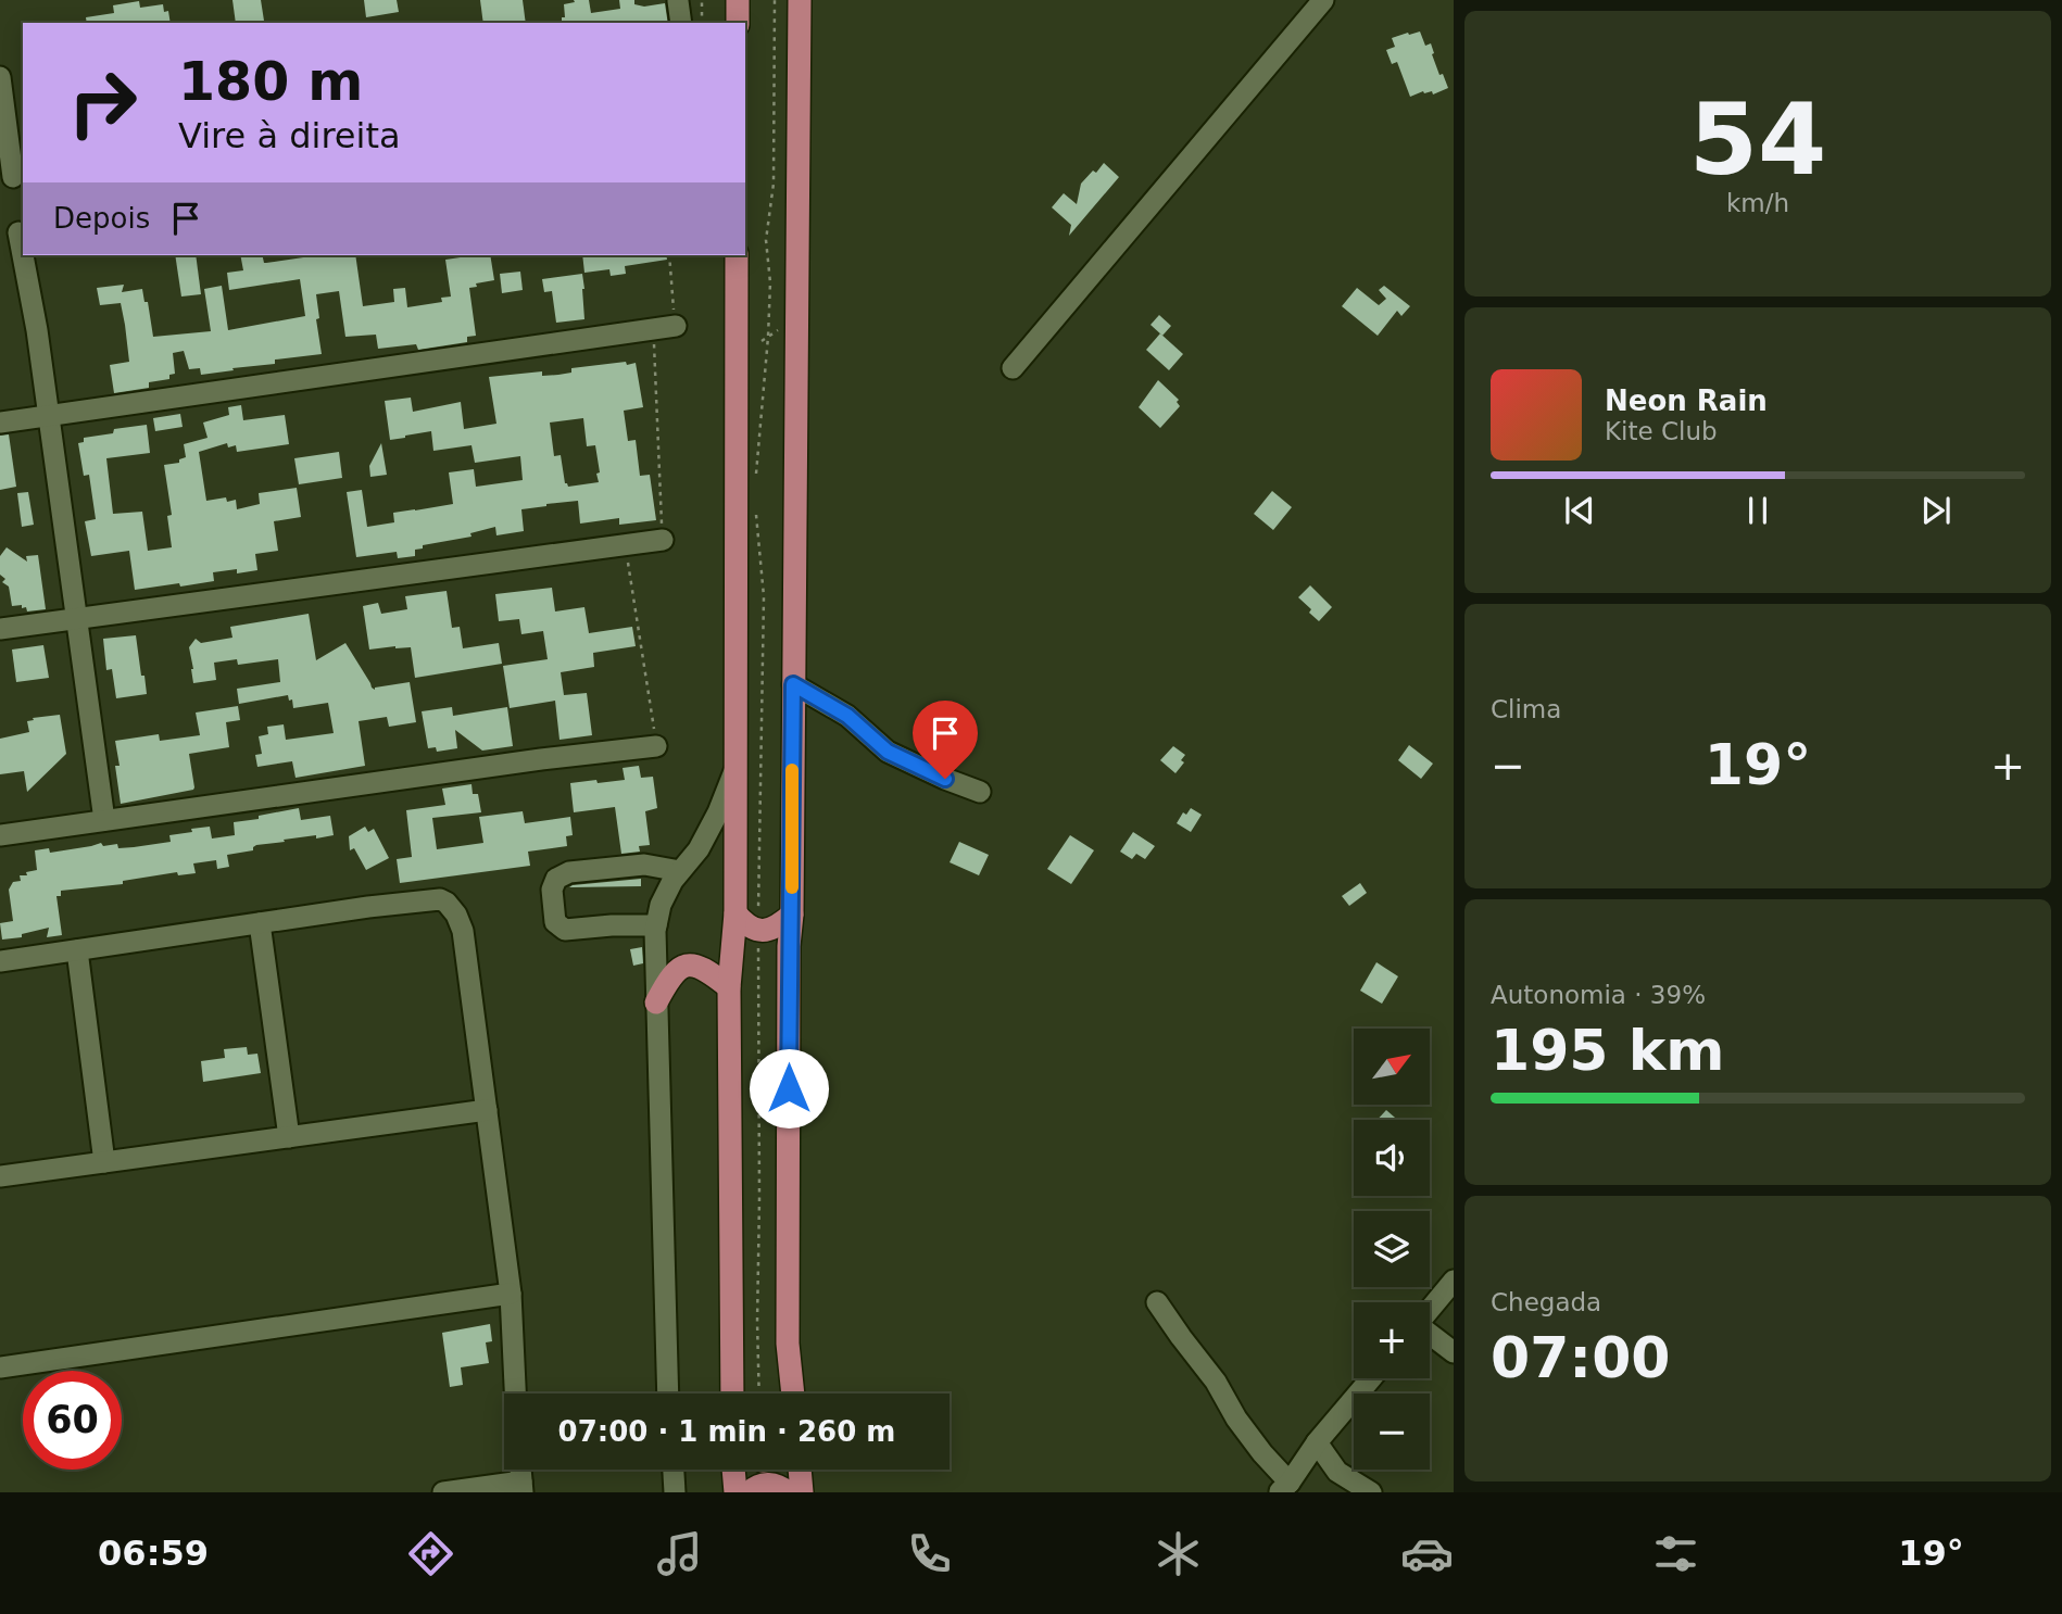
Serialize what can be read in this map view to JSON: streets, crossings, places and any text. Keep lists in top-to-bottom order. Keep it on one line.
{"north":"top right","page":{"tile":[["54","km/h"],"Clima",["Autonomia · 39%","195 km"],["Chegada","07:00"]],"turn":["180 m","Vire à direita"],"then":"Depois","song":["Neon Rain","Kite Club"],"heat":["−","19°","+"],"map_buttons":["+","−"],"limit":"60","trip":"07:00 · 1 min · 260 m","tabs":["06:59","19°"]}}
